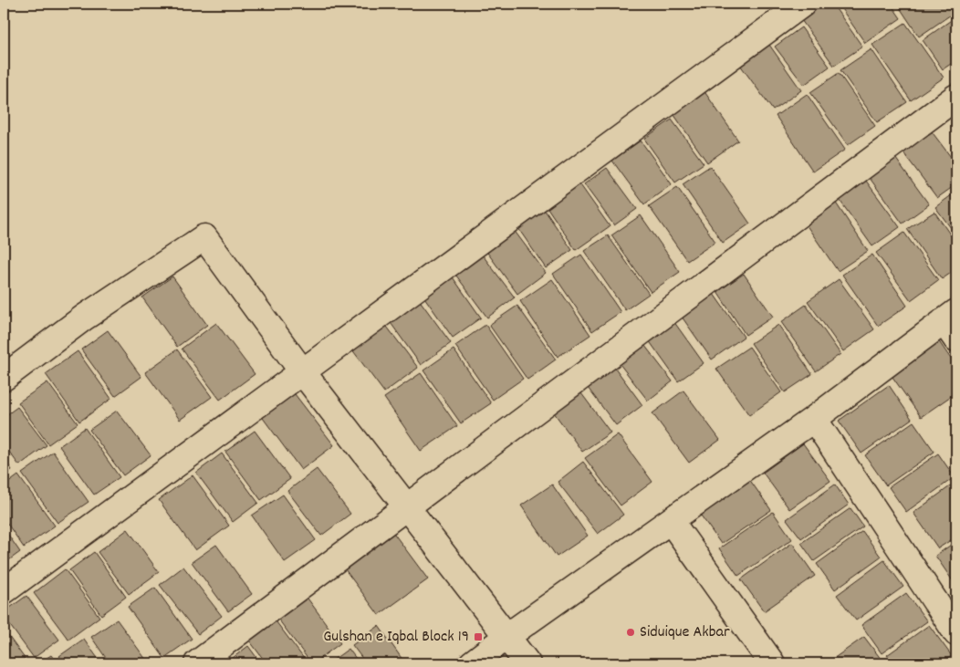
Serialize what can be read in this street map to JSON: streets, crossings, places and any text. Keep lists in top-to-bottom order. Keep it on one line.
{"places":{"other":["Siduique Akbar"],"transit":["Gulshan e Iqbal Block 19"]}}
